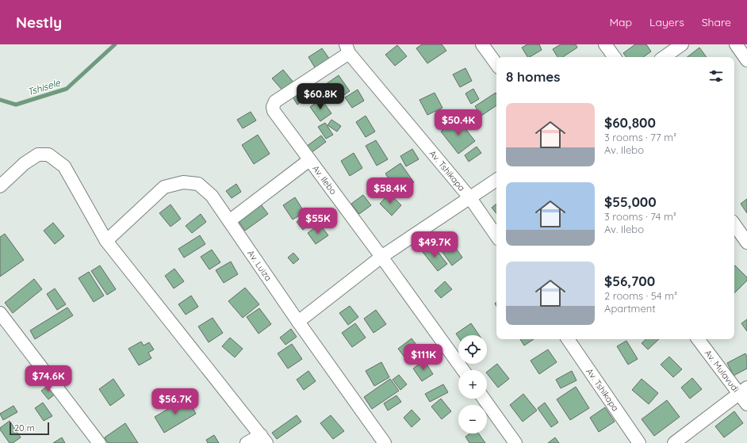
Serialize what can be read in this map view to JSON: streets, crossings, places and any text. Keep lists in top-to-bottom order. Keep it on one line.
{"streets":{"street":["Av. Tshikapa","Av. Ilebo","Av. Luiza","Av. Mulavudi"]},"crossings":[["Av. Tshikapa","Av. Ilebo"]],"water":["Tshisele"],"scale_bar":"20 m","page":{"header":"Nestly","nav":["Map","Layers","Share"],"heading":"8 homes","price":["$60.8K","$50.4K","$58.4K","$55K","$49.7K","$111K","$74.6K","$56.7K"],"list":[{"name":"$60,800","note":"3 rooms · 77 m² · Av. Ilebo"},{"name":"$55,000","note":"3 rooms · 74 m² · Av. Ilebo"},{"name":"$56,700","note":"2 rooms · 54 m² · Apartment"}],"map_buttons":["+","−"],"scale":"20 m"}}
